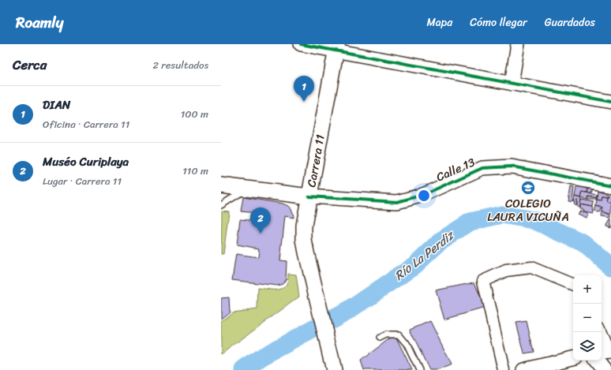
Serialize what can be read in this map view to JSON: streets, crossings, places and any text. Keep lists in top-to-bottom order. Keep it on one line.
{"streets":{"main road":["Carrera 11"],"street":["Calle 13"]},"crossings":[["Carrera 11","Calle 13"]],"water":["Río La Perdiz"],"places":{"school or university":["COLEGIO LAURA VICUÑA"]},"page":{"header":"Roamly","nav":["Mapa","Cómo llegar","Guardados"],"heading":["Cerca","2 resultados"],"pins":["1","2"],"list":[{"mark":"1","name":"DIAN","note":"Oficina · Carrera 11","value":"100 m"},{"mark":"2","name":"Muséo Curiplaya","note":"Lugar · Carrera 11","value":"110 m"}],"map_buttons":["+","−"]}}
